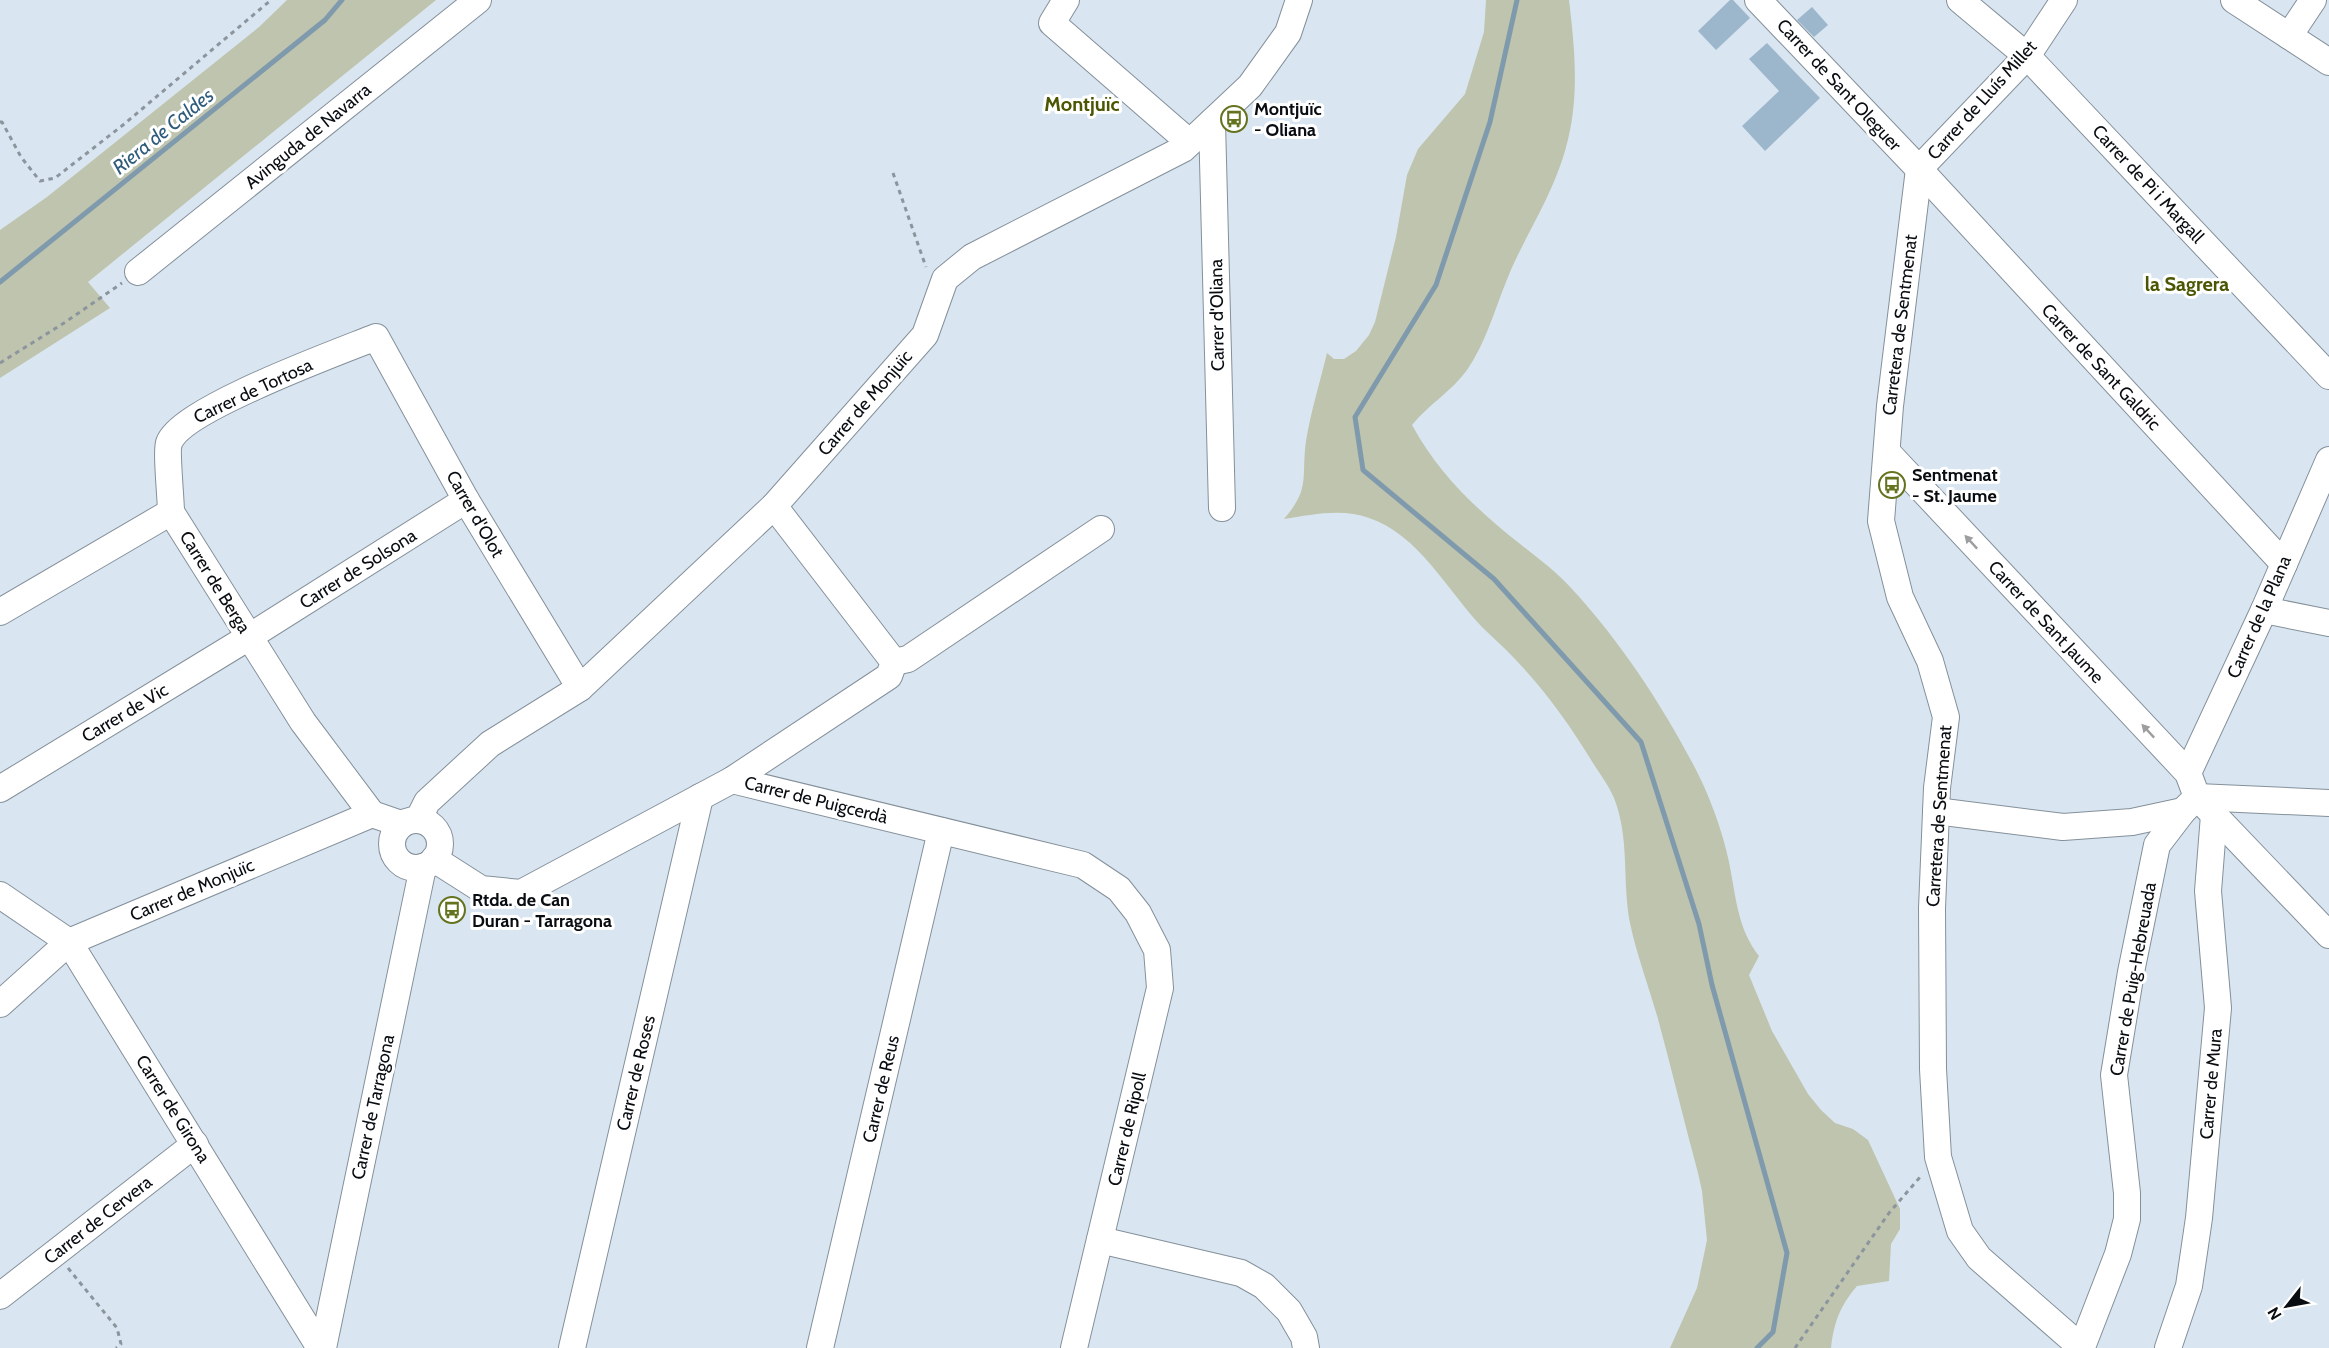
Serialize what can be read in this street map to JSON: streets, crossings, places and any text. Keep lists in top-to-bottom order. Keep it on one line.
{"streets":{"street":["Carrer de Sant Oleguer","Carrer de Lluís Millet","Avinguda de Navarra","Carrer de Pi i Margall","Carrer d'Oliana","Carretera de Sentmenat","Carrer de Sant Galdric","Carrer de Tortosa","Carrer de Monjuïc","Carrer d'Olot","Carrer de Solsona","Carrer de Berga","Carrer de la Plana","Carrer de Sant Jaume","Carrer de Vic","Carrer de Puigcerdà","Carrer de Puig-Hebreuada","Carrer de Roses","Carrer de Mura","Carrer de Reus","Carrer de Tarragona","Carrer de Girona","Carrer de Ripoll","Carrer de Cervera"]},"crossings":[["Carrer de Sant Oleguer","Carrer de Lluís Millet"],["Carrer de Sant Oleguer","Carretera de Sentmenat"],["Carrer de Sant Oleguer","Carrer de Sant Galdric"],["Carrer de Lluís Millet","Carrer de Pi i Margall"],["Carrer de Lluís Millet","Carretera de Sentmenat"],["Carrer de Lluís Millet","Carrer de Sant Galdric"],["Carretera de Sentmenat","Carrer de Sant Galdric"],["Carretera de Sentmenat","Carrer de Sant Jaume"],["Carretera de Sentmenat","Carrer de Puig-Hebreuada"],["Carrer de Sant Galdric","Carrer de la Plana"],["Carrer de Tortosa","Carrer d'Olot"],["Carrer de Tortosa","Carrer de Berga"],["Carrer de Monjuïc","Carrer d'Olot"],["Carrer de Monjuïc","Carrer de Berga"],["Carrer de Monjuïc","Carrer de Puigcerdà"],["Carrer de Monjuïc","Carrer de Tarragona"],["Carrer de Monjuïc","Carrer de Girona"],["Carrer d'Olot","Carrer de Solsona"],["Carrer de Solsona","Carrer de Berga"],["Carrer de Solsona","Carrer de Vic"],["Carrer de Berga","Carrer de Vic"],["Carrer de la Plana","Carrer de Sant Jaume"],["Carrer de Sant Jaume","Carrer de Puig-Hebreuada"],["Carrer de Sant Jaume","Carrer de Mura"],["Carrer de Puigcerdà","Carrer de Roses"],["Carrer de Puigcerdà","Carrer de Reus"],["Carrer de Puigcerdà","Carrer de Tarragona"],["Carrer de Puigcerdà","Carrer de Ripoll"],["Carrer de Puig-Hebreuada","Carrer de Mura"],["Carrer de Tarragona","Carrer de Girona"],["Carrer de Girona","Carrer de Cervera"]],"one_way":["Carrer de Sant Jaume"],"districts":["Montjuïc","la Sagrera"],"water":["Riera de Caldes"],"places":{"bus stop":["Montjuïc - Oliana","Sentmenat - St. Jaume","Rtda. de Can Duran - Tarragona"]},"north":"bottom left"}
